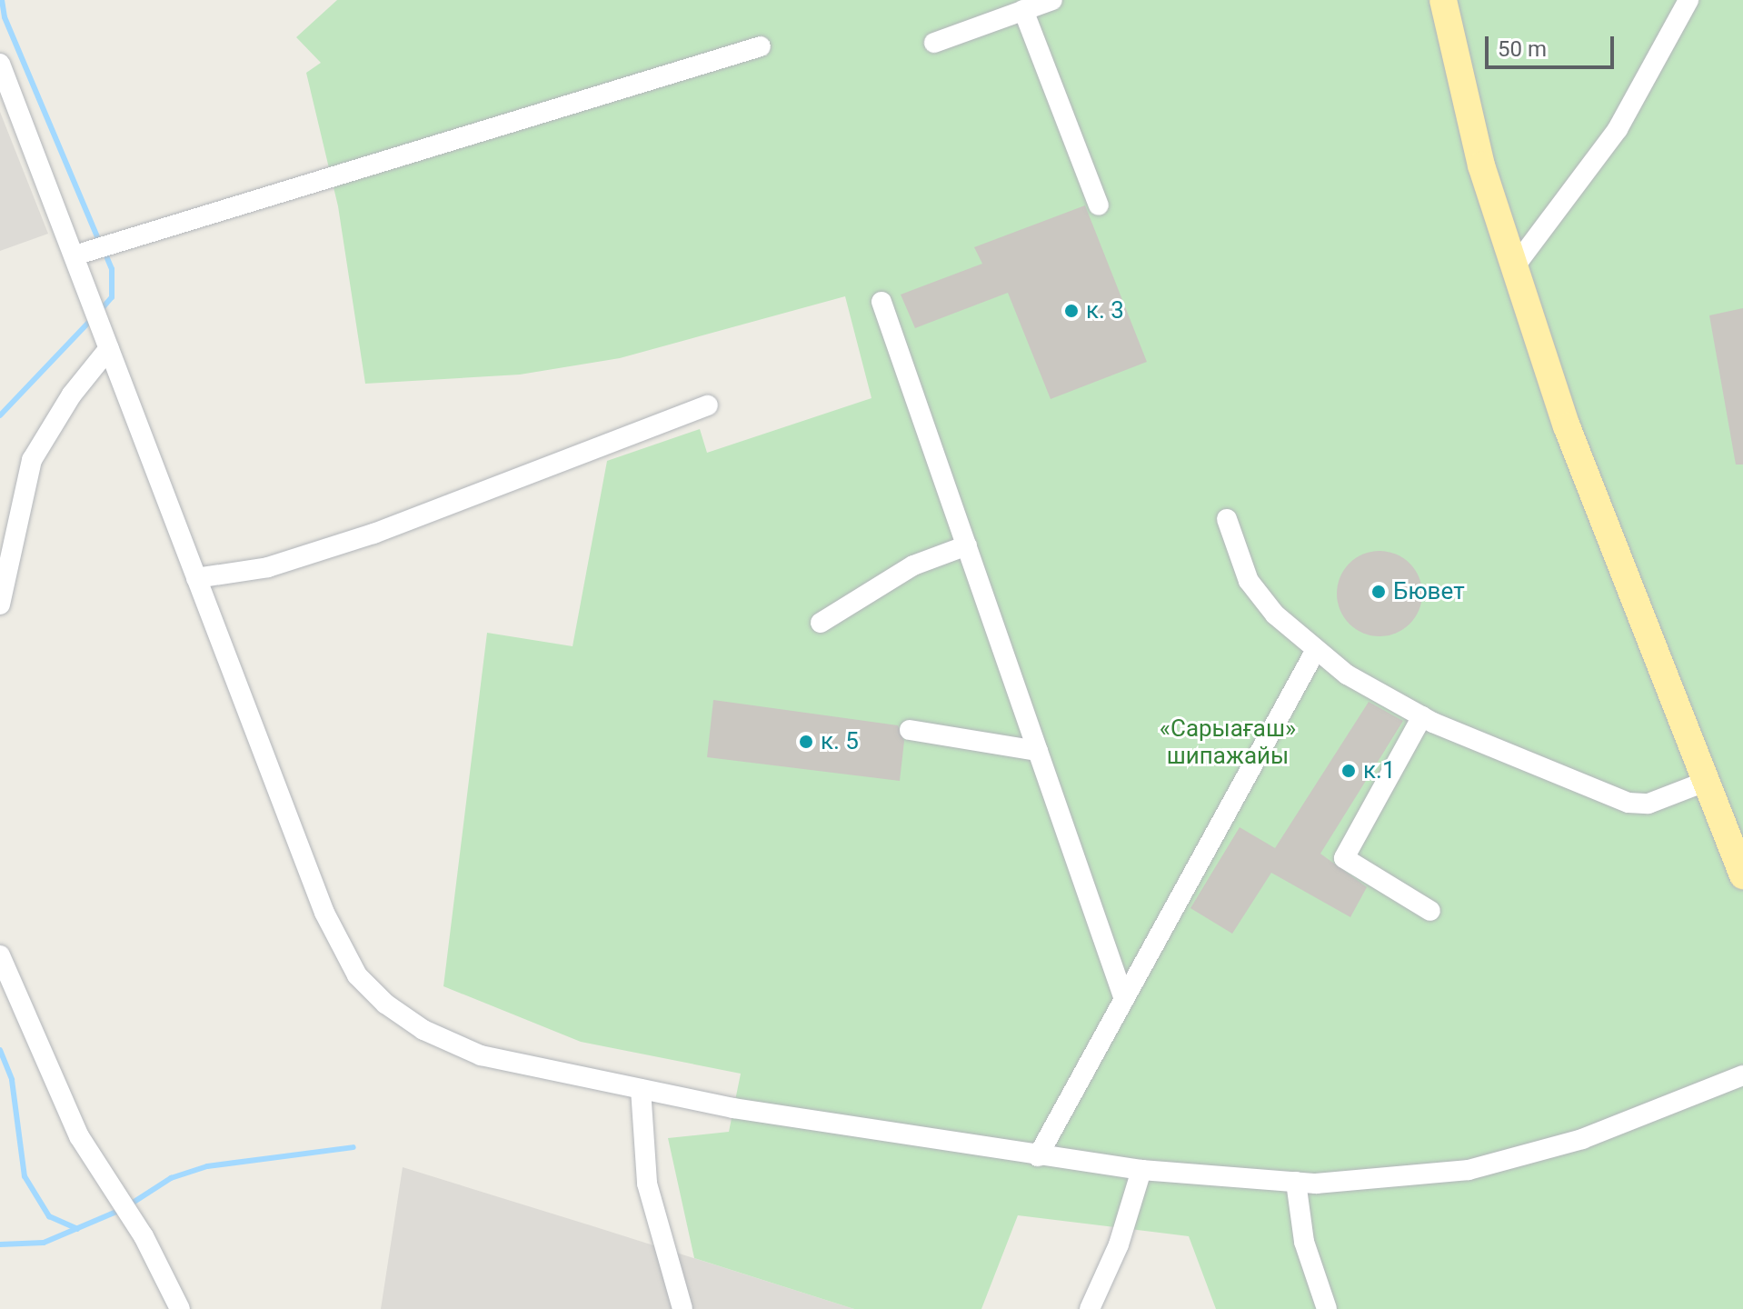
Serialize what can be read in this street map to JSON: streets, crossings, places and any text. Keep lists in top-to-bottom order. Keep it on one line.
{"parks":["«Сарыағаш» шипажайы"],"places":["к. 3","Бювет","к. 5","к.1"],"scale_bar":"50 m"}
